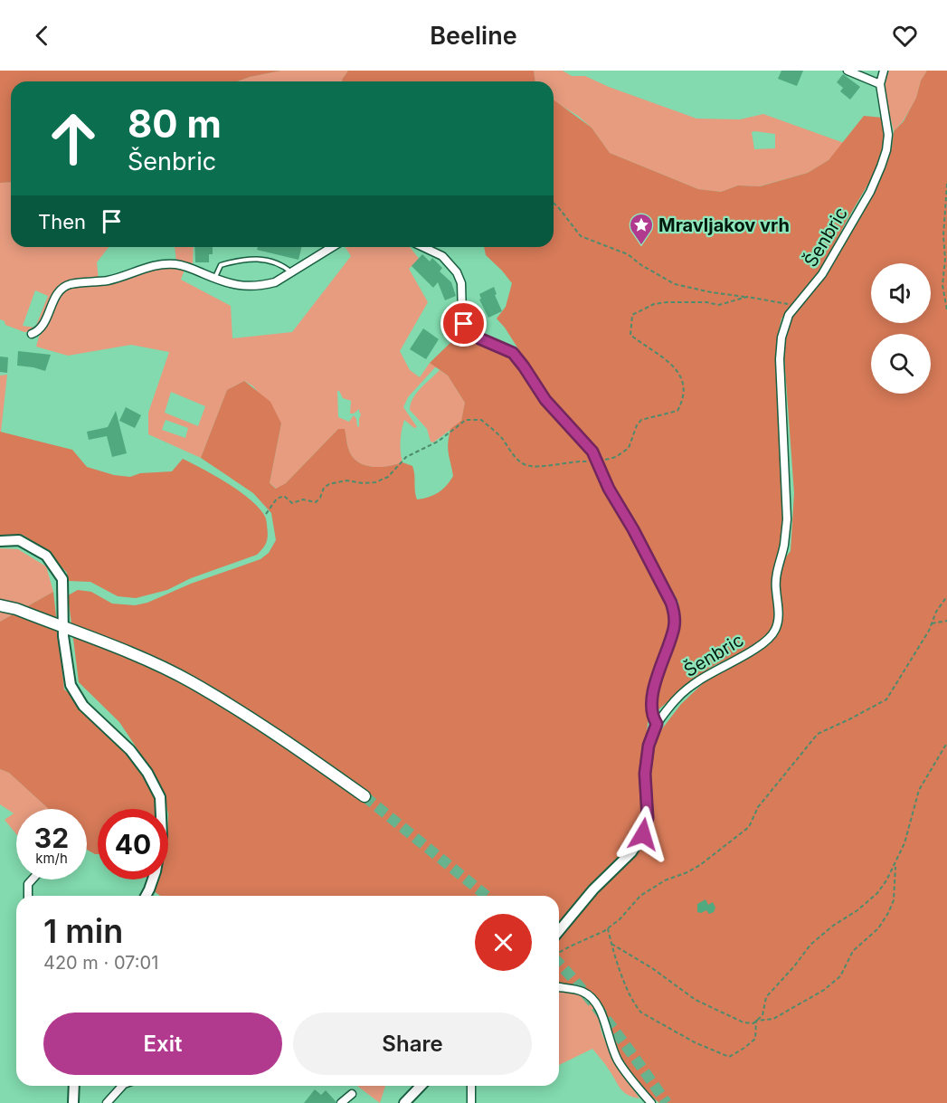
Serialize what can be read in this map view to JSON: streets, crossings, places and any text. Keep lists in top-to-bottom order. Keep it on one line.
{"streets":{"street":["Šenbric"]},"places":{"place":["Mravljakov vrh"]},"page":{"header":"Beeline","turn":["80 m","Šenbric"],"then":"Then","speed":"32 km/h","limit":"40","heading":["1 min","420 m · 07:01"],"buttons":["Exit","Share"]}}
